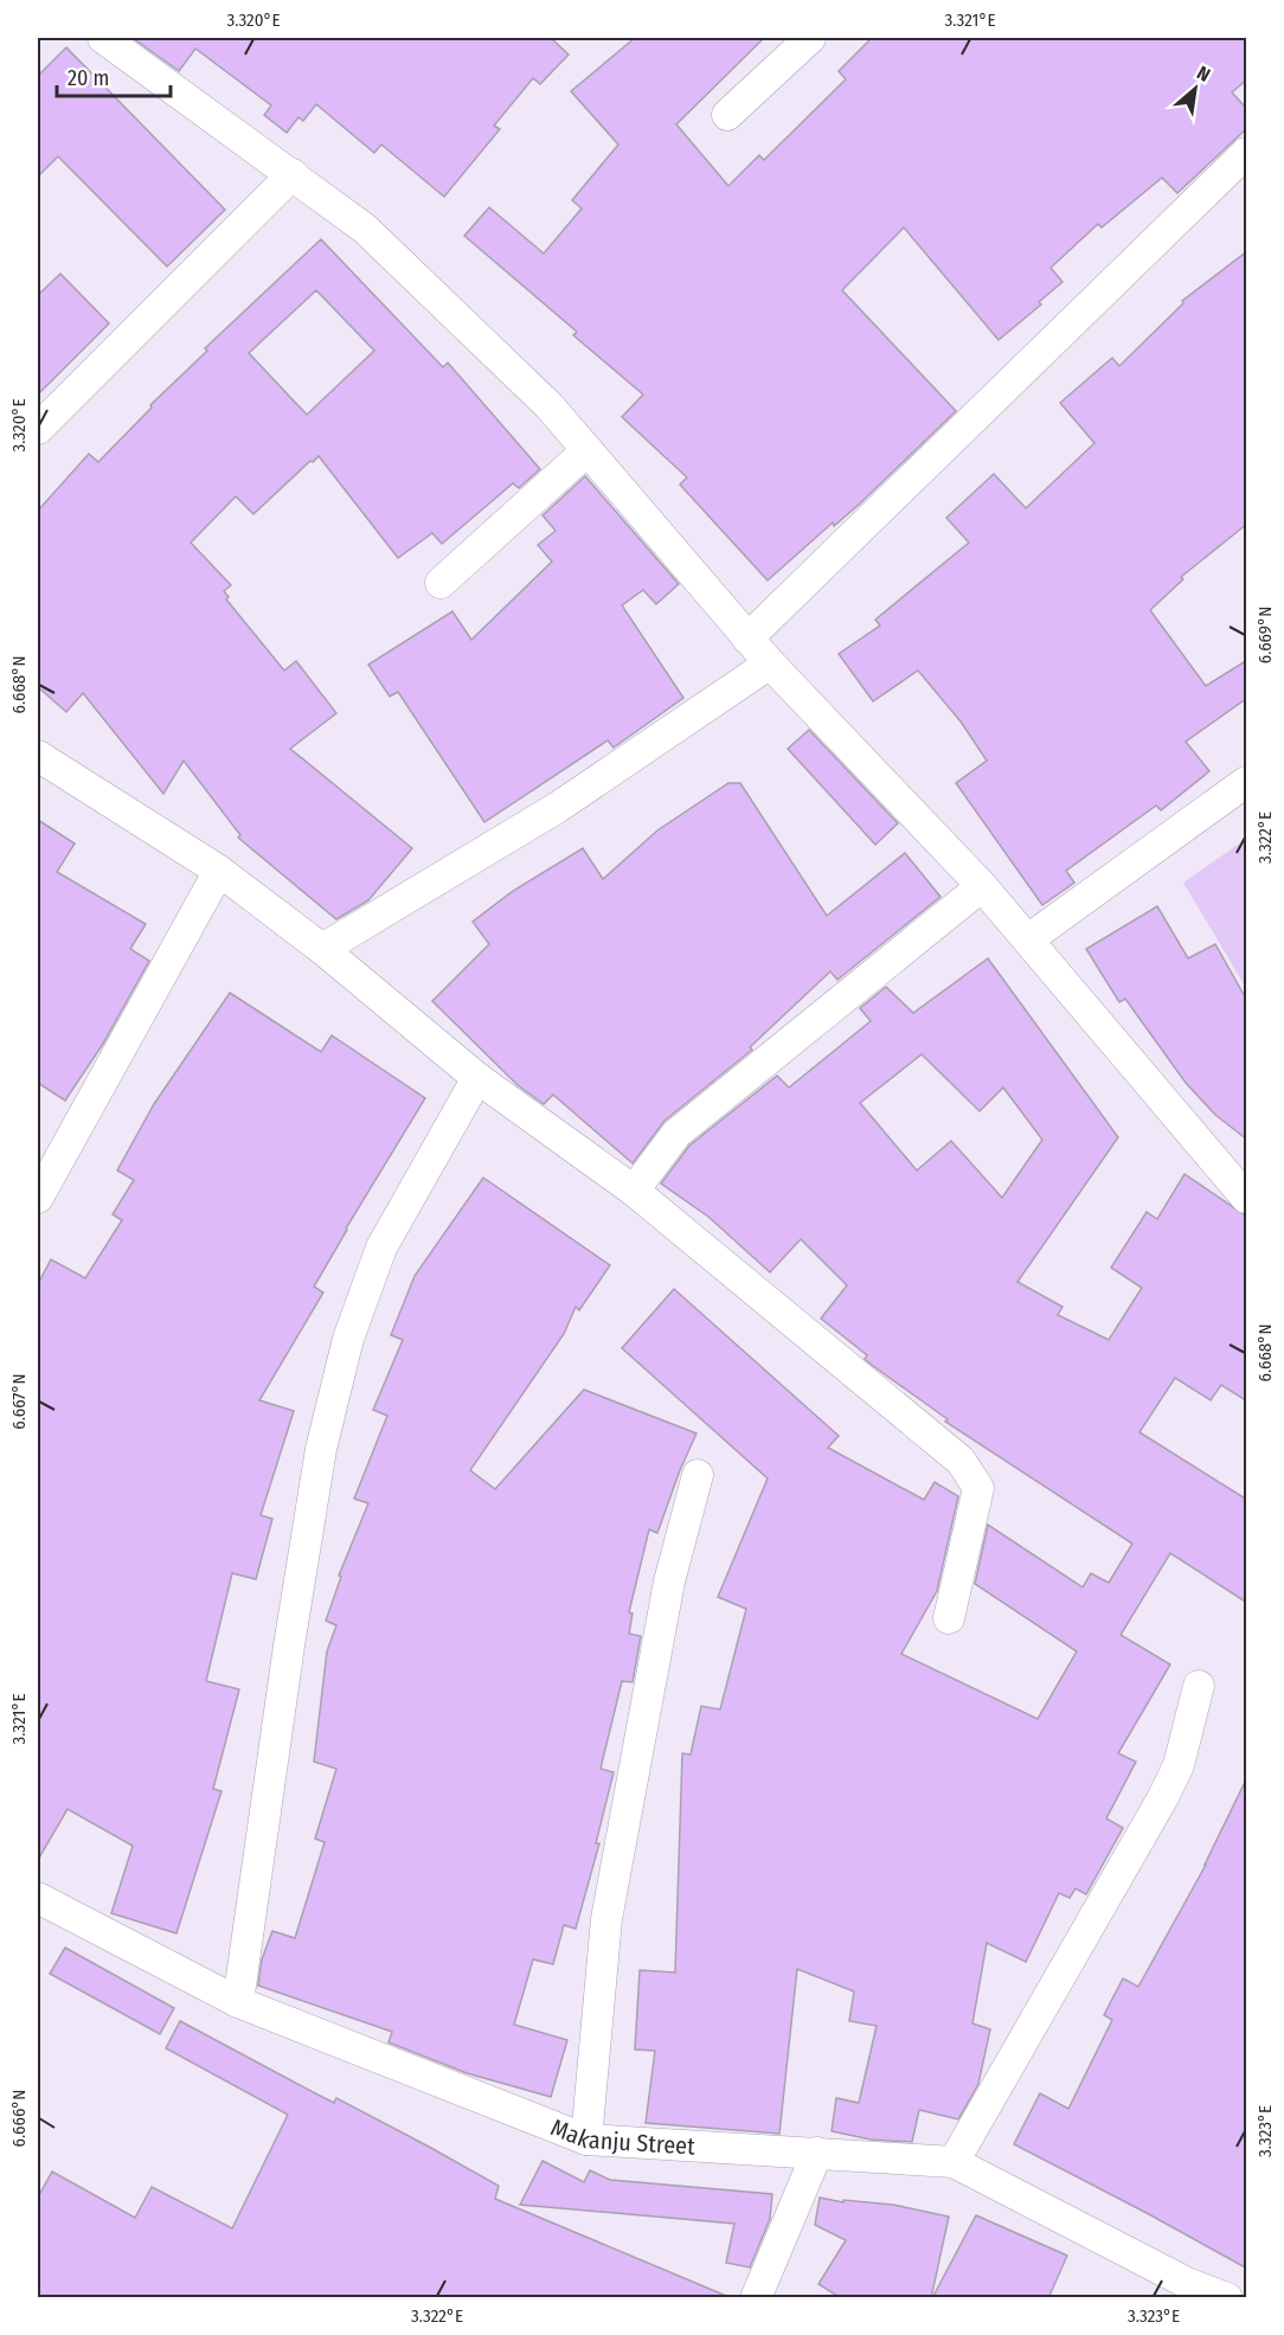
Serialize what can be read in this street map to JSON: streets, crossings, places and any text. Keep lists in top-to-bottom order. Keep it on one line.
{"streets":{"street":["Makanju Street"]},"scale_bar":"20 m","north":"top right","coordinates":["3.320°E","3.321°E","6.669°N","6.668°N","3.322°E","6.667°N","6.666°N","3.323°E"]}
